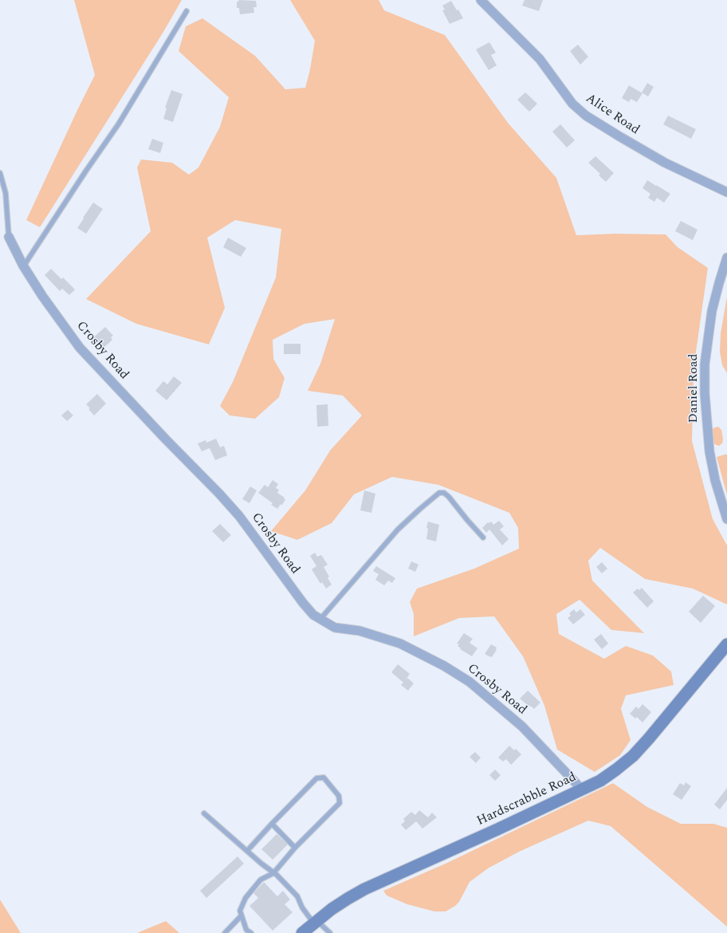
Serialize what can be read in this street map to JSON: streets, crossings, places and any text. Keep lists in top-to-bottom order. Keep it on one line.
{"streets":{"street":["Alice Road","Crosby Road","Daniel Road","Hardscrabble Road"]},"crossings":[["Crosby Road","Hardscrabble Road"]]}
